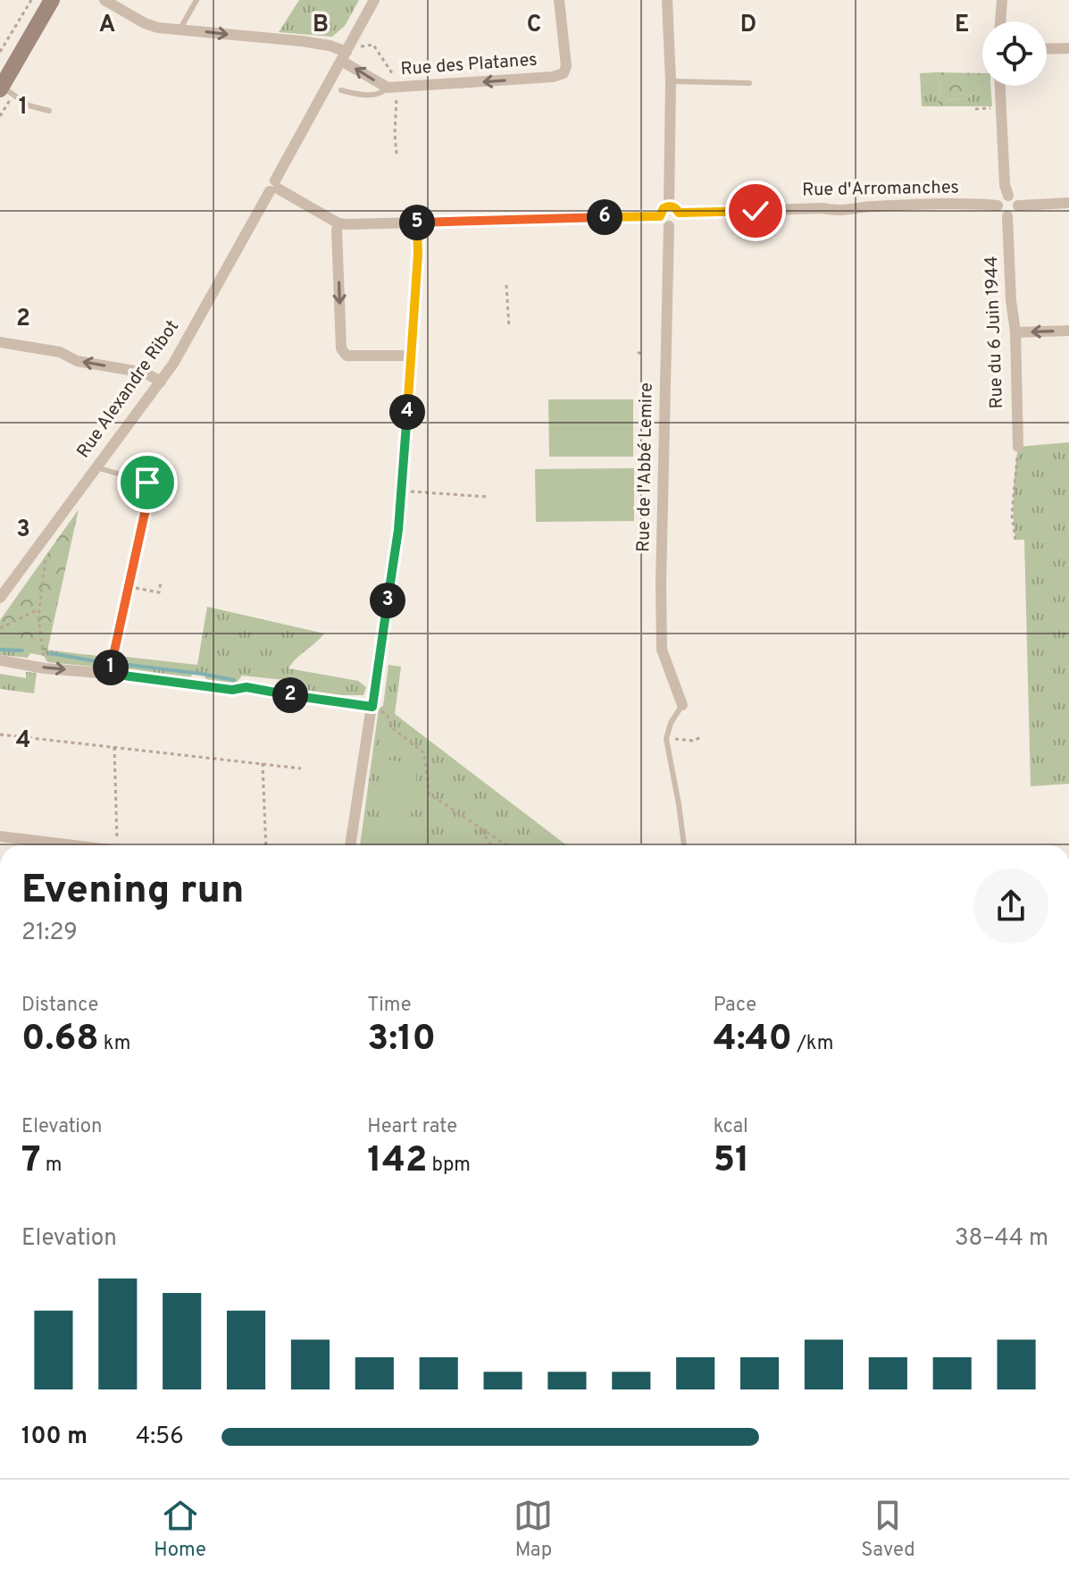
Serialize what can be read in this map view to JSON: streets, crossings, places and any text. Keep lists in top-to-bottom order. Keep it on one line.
{"streets":{"street":["Rue des Platanes","Rue d'Arromanches","Rue du 6 Juin 1944","Rue Alexandre Ribot","Rue de l'Abbé Lemire"]},"crossings":[["Rue des Platanes","Rue Alexandre Ribot"],["Rue d'Arromanches","Rue du 6 Juin 1944"],["Rue d'Arromanches","Rue de l'Abbé Lemire"]],"page":{"pins":["6","5","4","3","1","2"],"heading":["Evening run","21:29"],"stats":[["Distance","0.68 km"],["Time","3:10"],["Pace","4:40 /km"],["Elevation","7 m"],["Heart rate","142 bpm"],["kcal","51"]],"chart":["Elevation","38–44 m"],"list":[{"name":"100 m","note":"4:56"}],"tabs":["Home","Map","Saved"]},"grid":{"columns":["A","B","C","D","E"],"rows":["1","2","3","4"]}}
